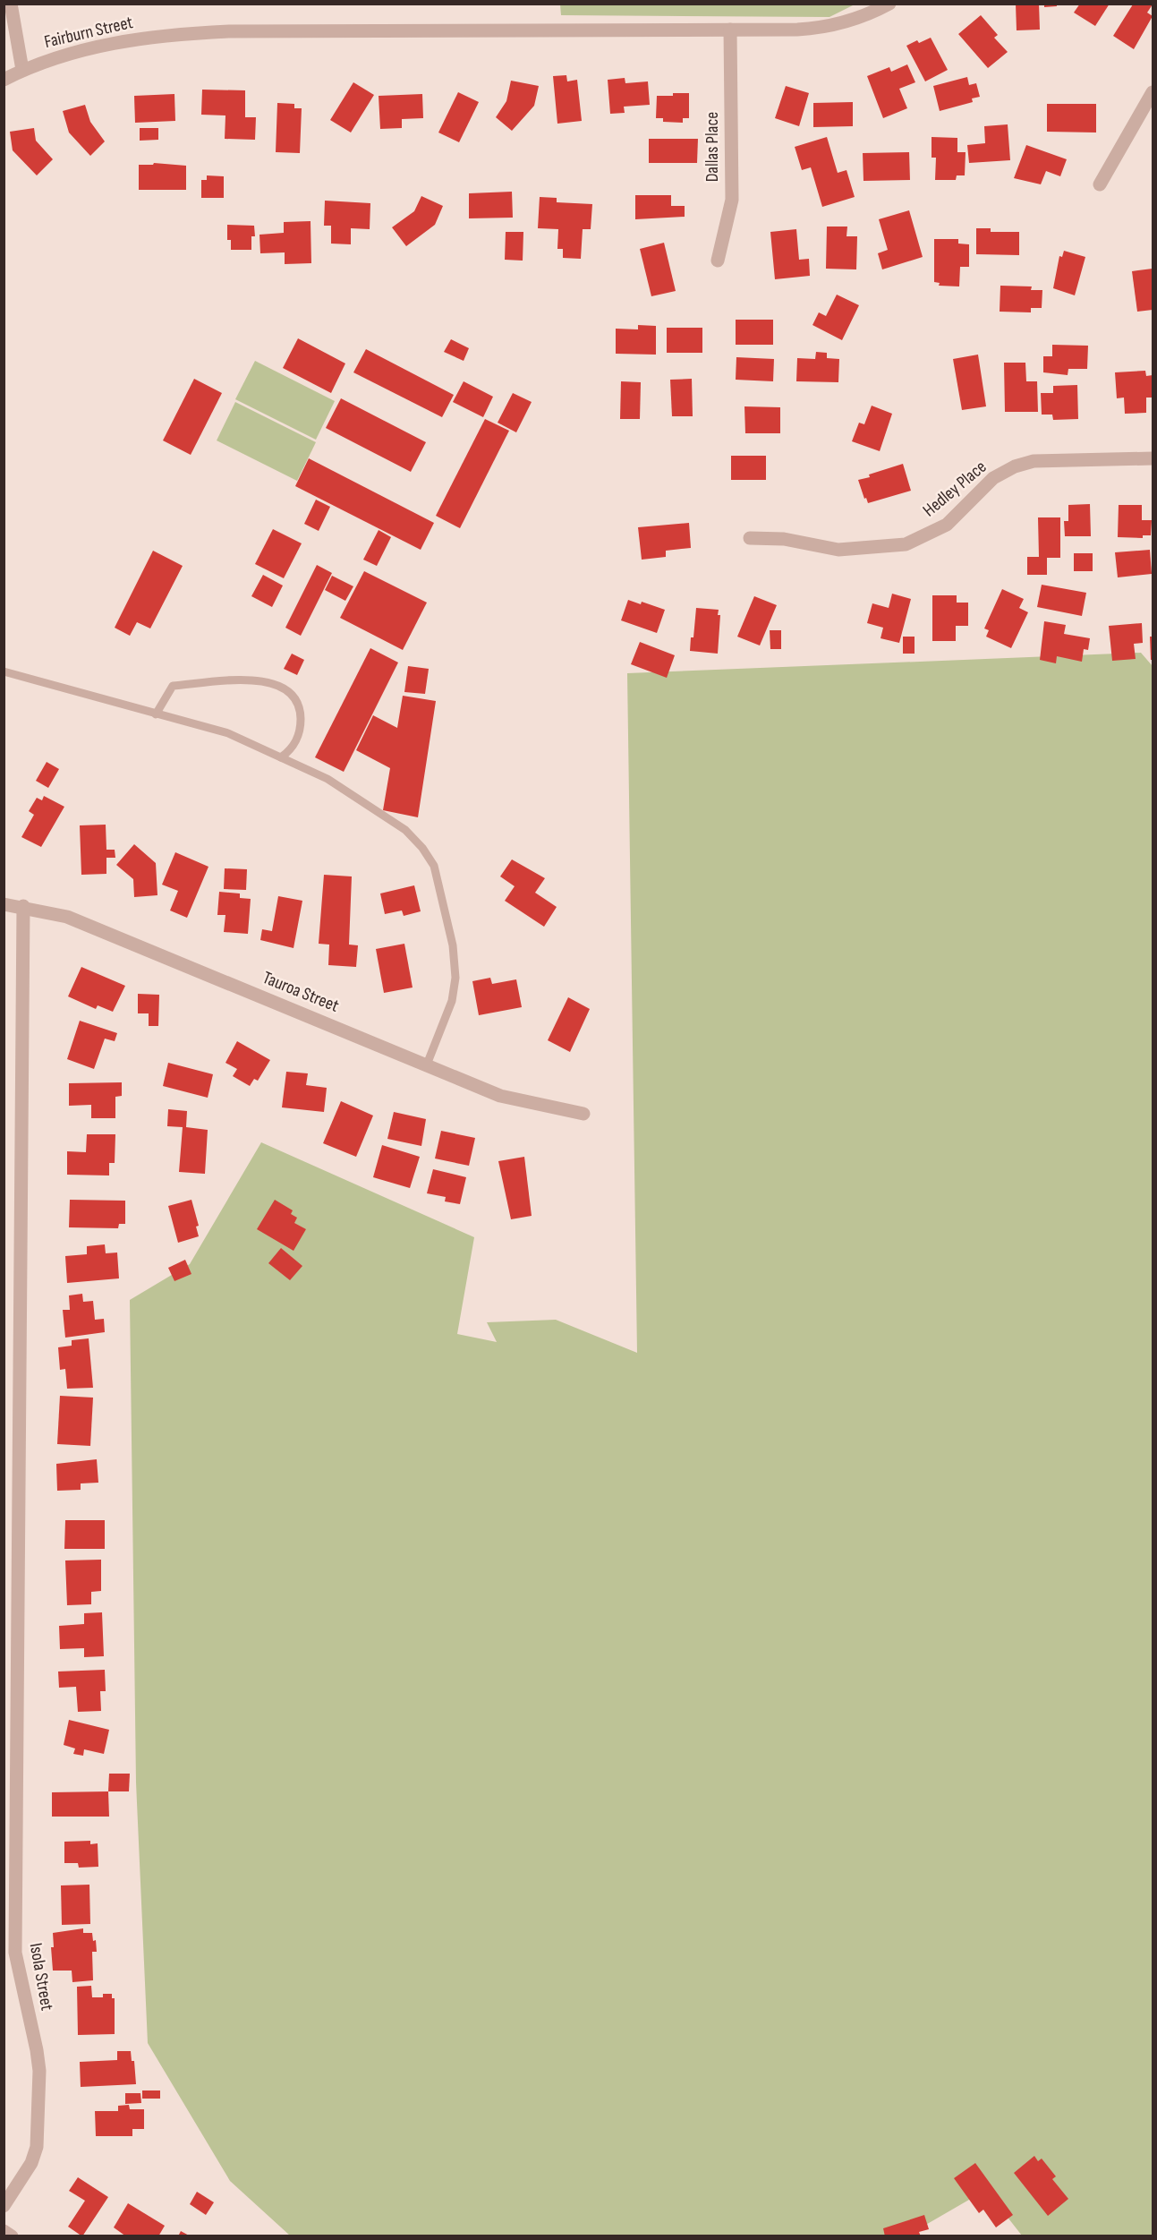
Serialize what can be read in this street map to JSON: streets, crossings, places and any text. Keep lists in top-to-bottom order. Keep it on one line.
{"streets":{"street":["Fairburn Street","Dallas Place","Hedley Place","Tauroa Street","Isola Street"]},"crossings":[["Fairburn Street","Dallas Place"],["Tauroa Street","Isola Street"]]}
